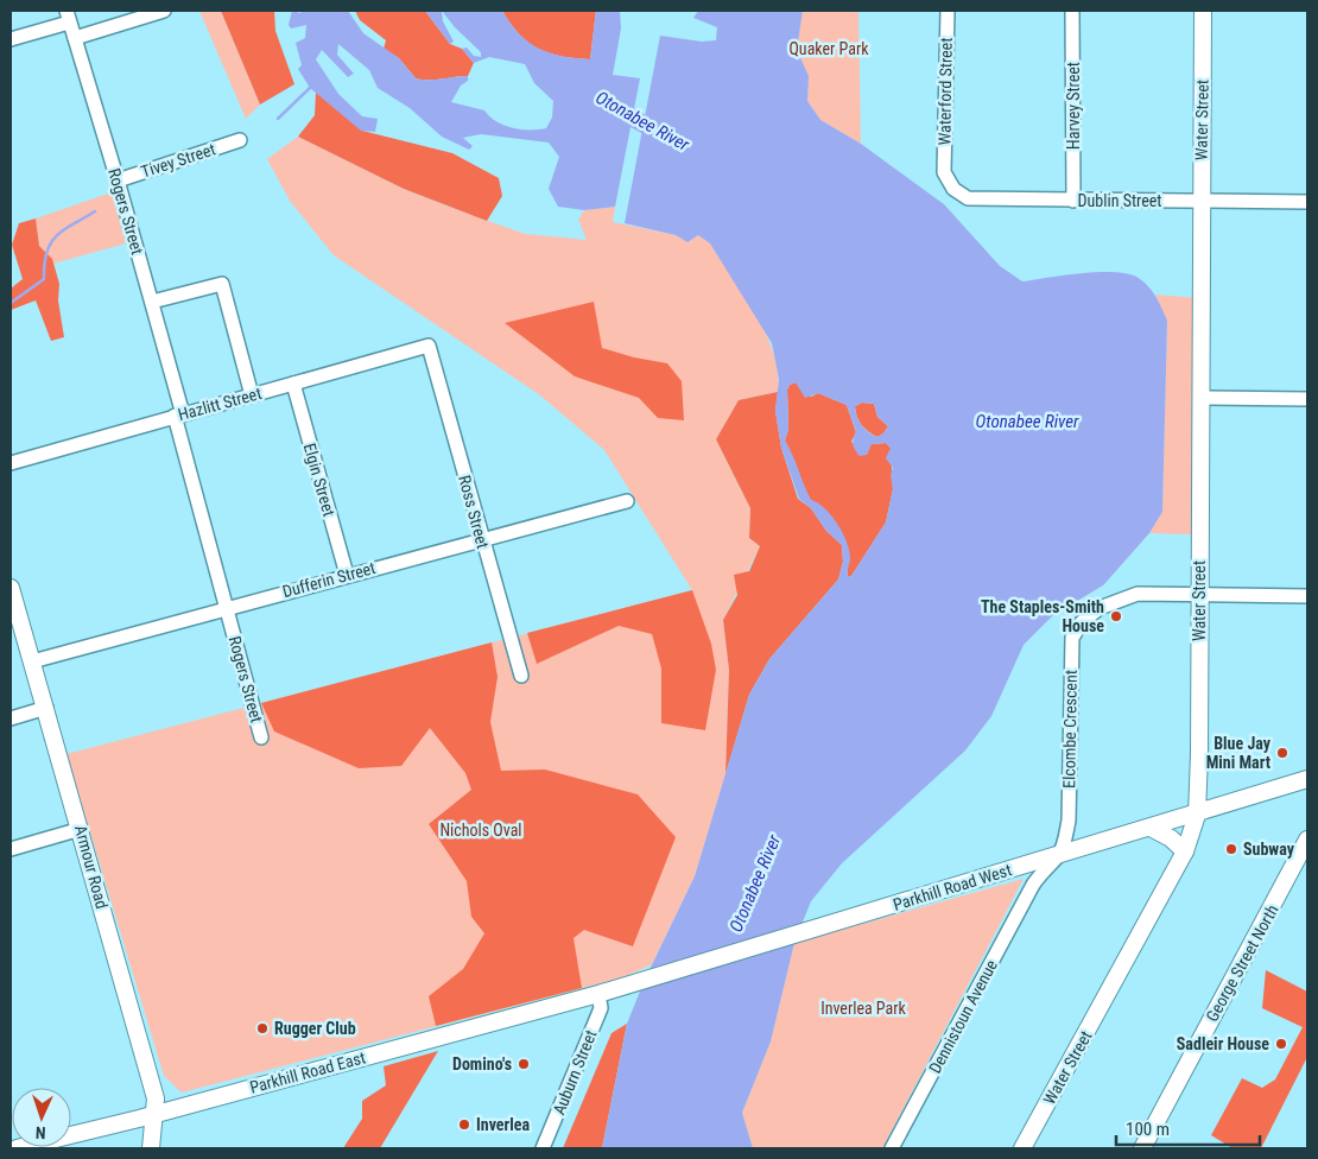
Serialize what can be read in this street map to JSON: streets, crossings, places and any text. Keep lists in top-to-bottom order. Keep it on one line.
{"streets":{"main road":["Water Street","Armour Road","Parkhill Road West","George Street North","Parkhill Road East"],"street":["Waterford Street","Harvey Street","Tivey Street","Dublin Street","Rogers Street","Hazlitt Street","Elgin Street","Ross Street","Dufferin Street","Elcombe Crescent","Dennistoun Avenue","Auburn Street"]},"crossings":[["Waterford Street","Dublin Street"],["Harvey Street","Dublin Street"],["Water Street","Dublin Street"],["Water Street","Elcombe Crescent"],["Water Street","Parkhill Road West"],["Tivey Street","Rogers Street"],["Rogers Street","Hazlitt Street"],["Rogers Street","Dufferin Street"],["Hazlitt Street","Elgin Street"],["Hazlitt Street","Ross Street"],["Elgin Street","Dufferin Street"],["Ross Street","Dufferin Street"],["Dufferin Street","Armour Road"],["Elcombe Crescent","Parkhill Road West"],["Elcombe Crescent","Dennistoun Avenue"],["Armour Road","Parkhill Road East"],["Parkhill Road West","Dennistoun Avenue"],["Parkhill Road West","Parkhill Road East"],["Parkhill Road West","Auburn Street"],["Parkhill Road East","Auburn Street"]],"water":["Otonabee River"],"parks":["Quaker Park","Nichols Oval","Inverlea Park"],"places":["The Staples-Smith House","Blue Jay Mini Mart","Subway","Rugger Club","Sadleir House","Domino's","Inverlea"],"scale_bar":"100 m","north":"bottom"}
